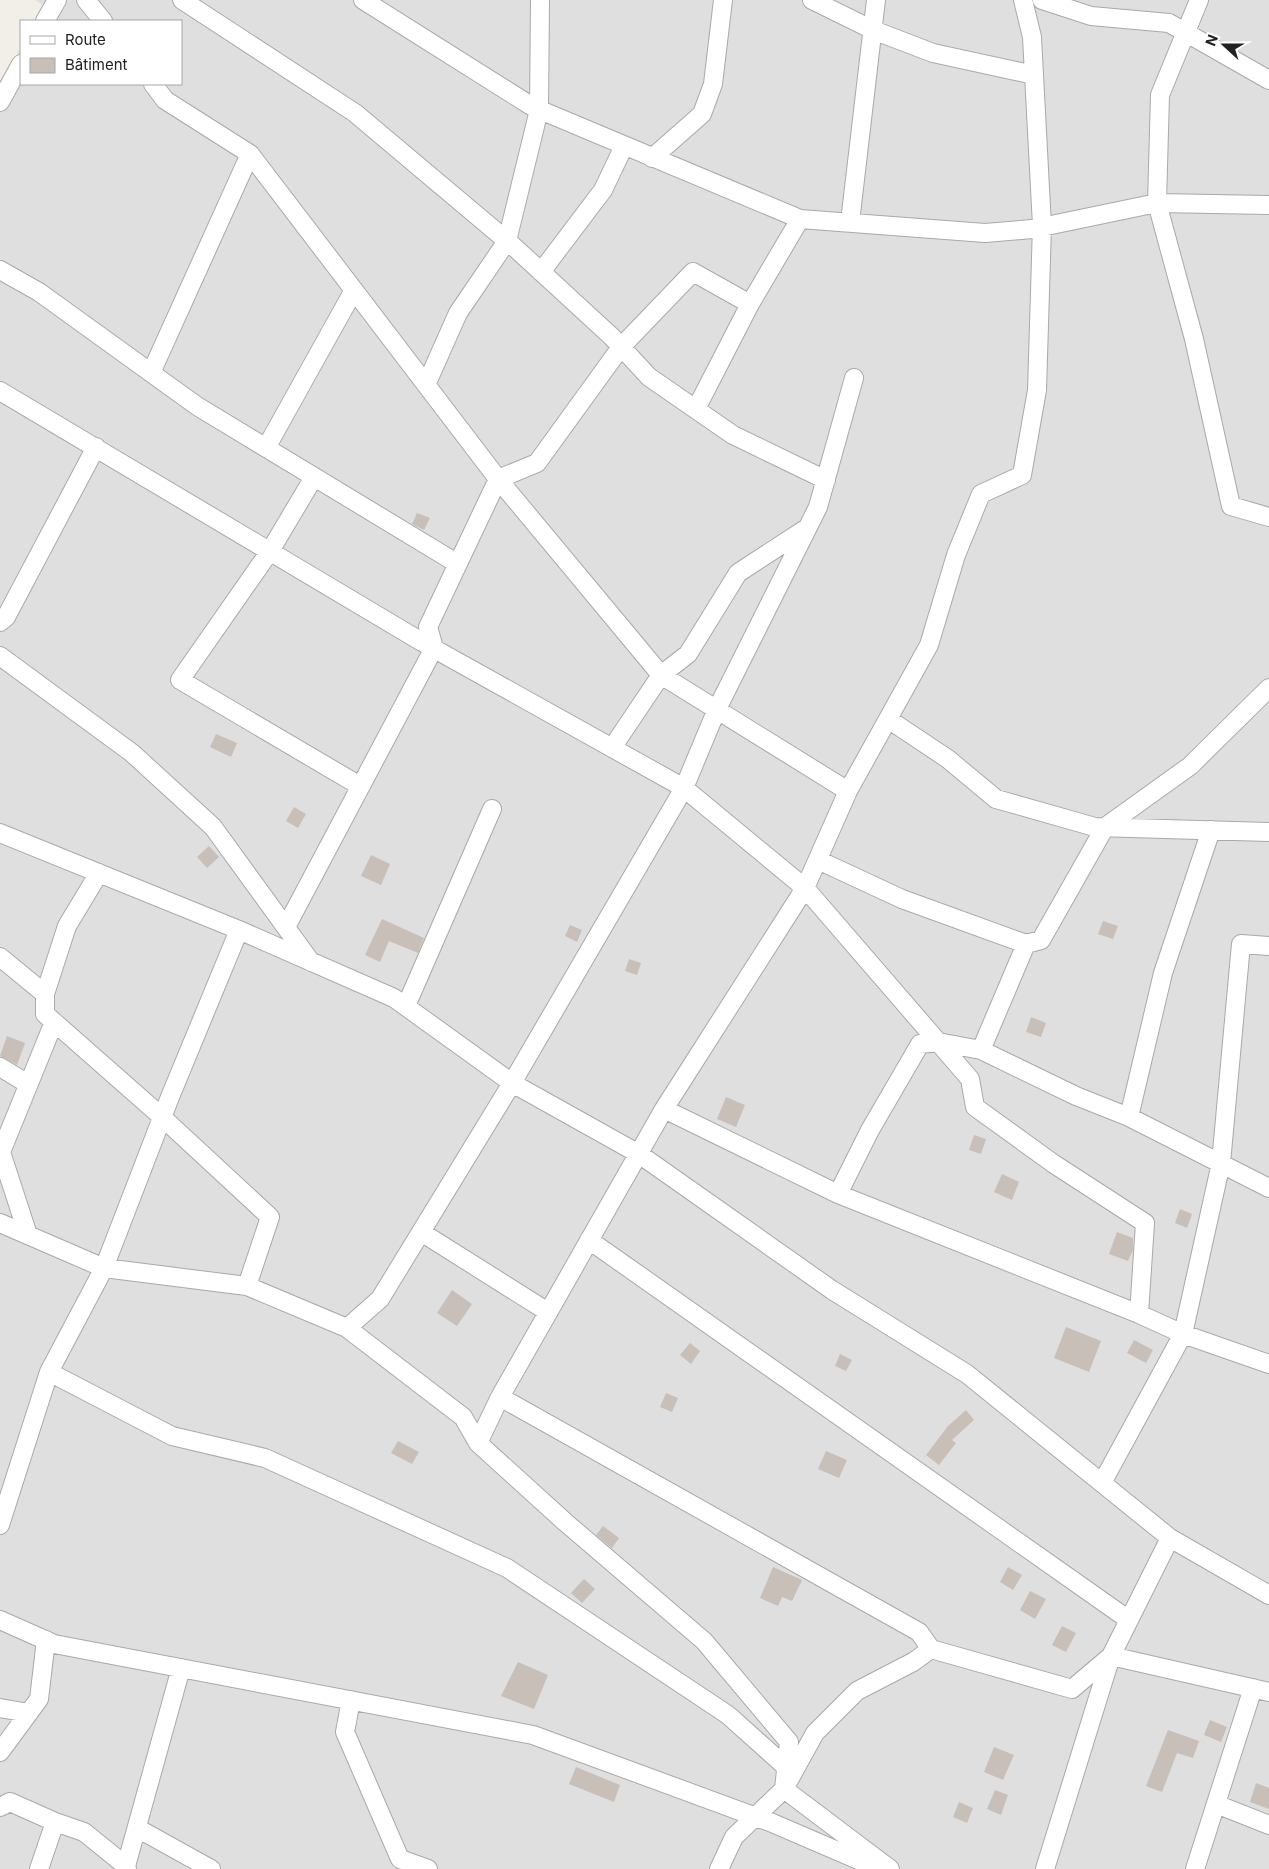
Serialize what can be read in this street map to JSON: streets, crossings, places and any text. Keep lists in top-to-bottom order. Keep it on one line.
{"legend":["Route","Bâtiment"],"north":"left"}
